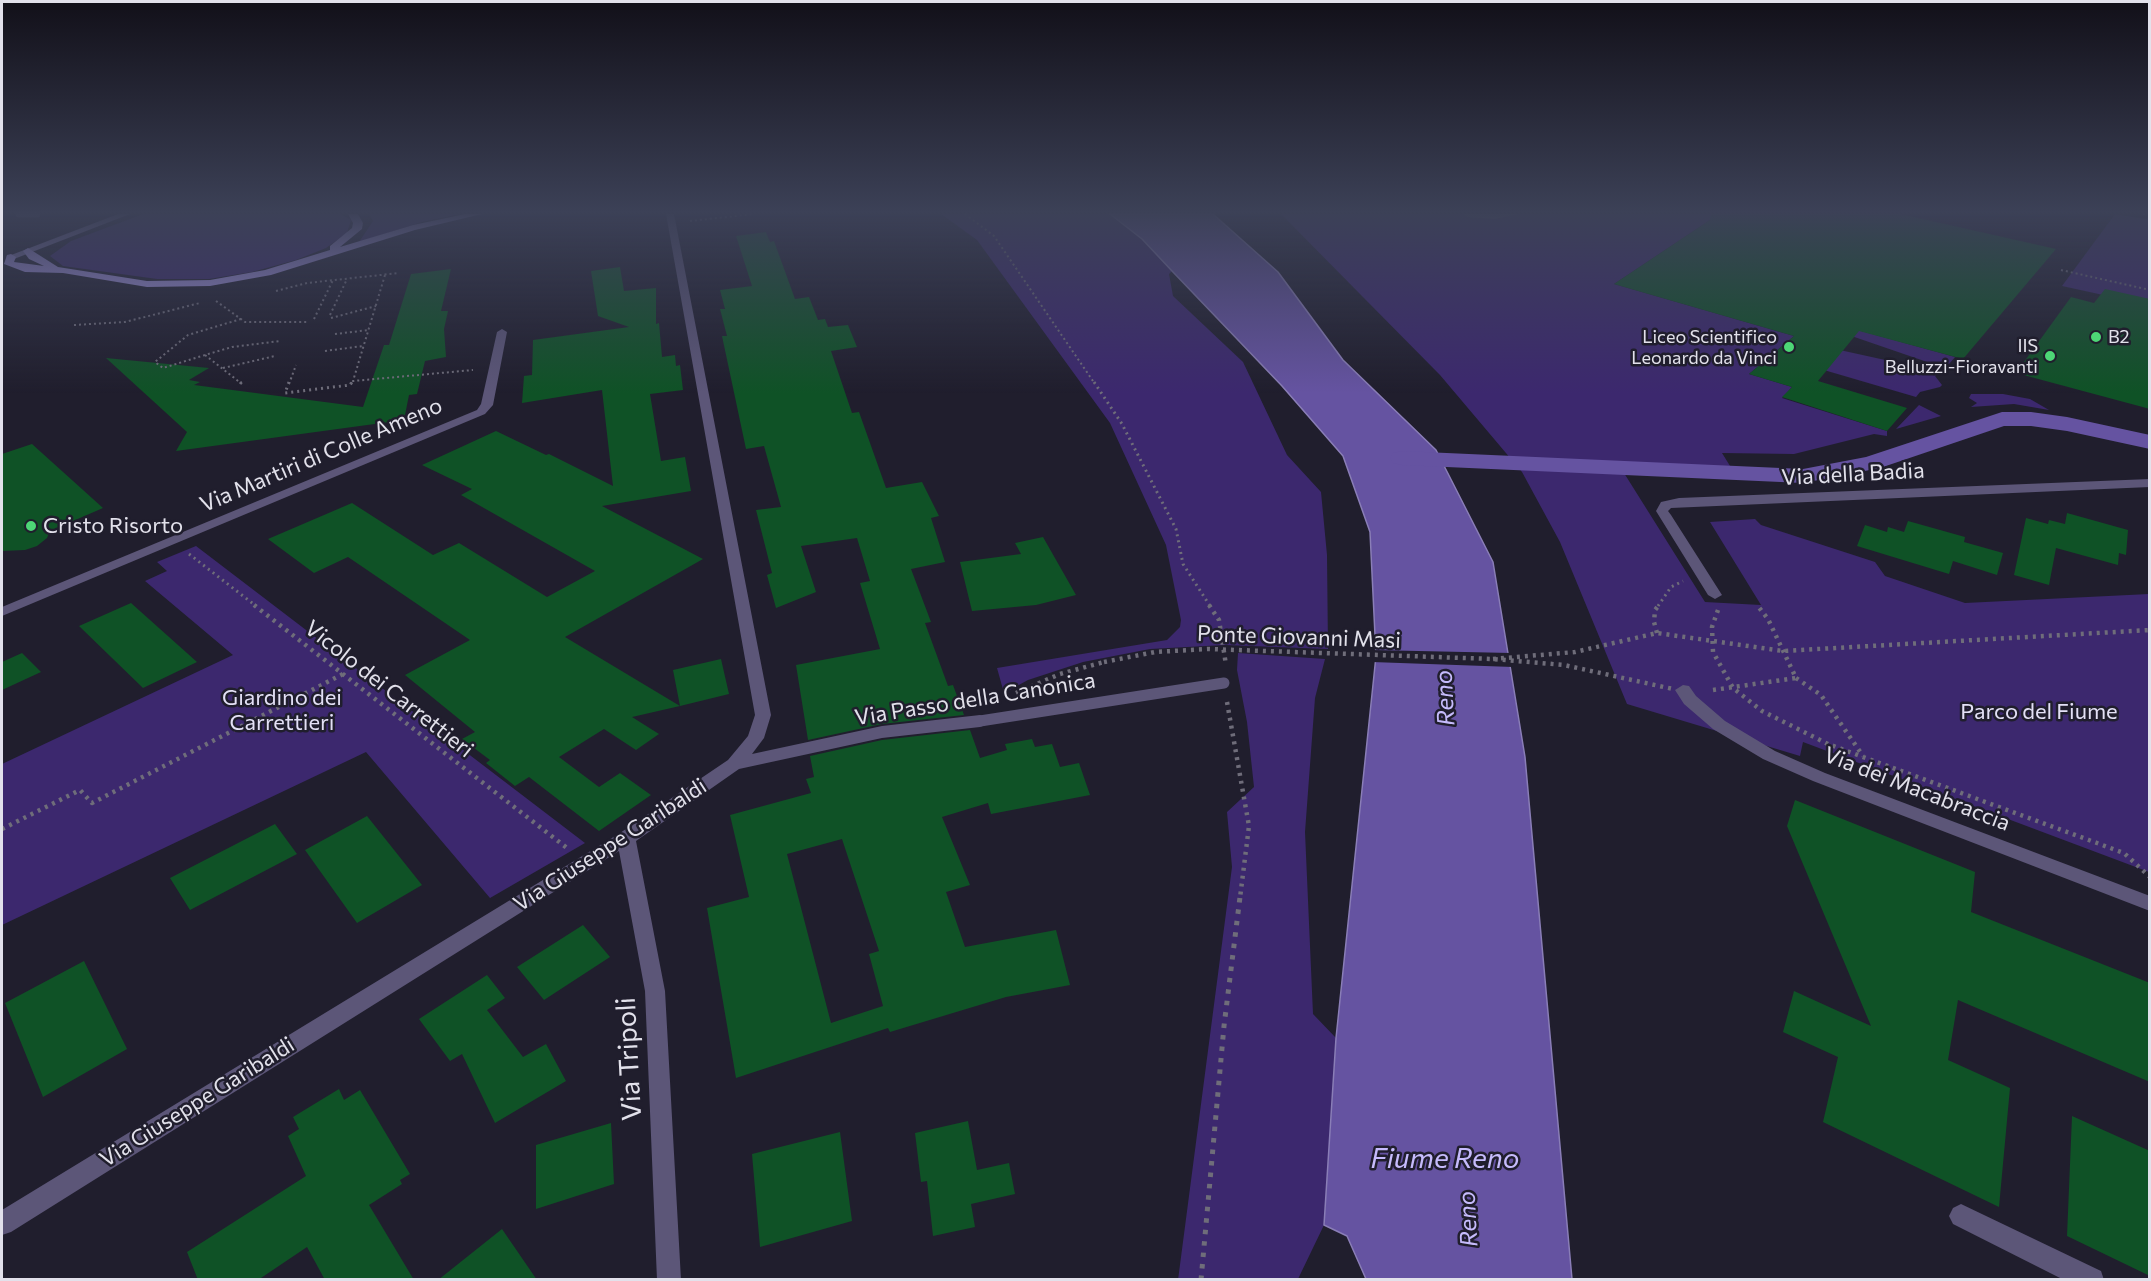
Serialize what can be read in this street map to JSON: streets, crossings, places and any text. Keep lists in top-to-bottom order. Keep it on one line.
{"streets":{"street":["Via Martiri di Colle Ameno","Via della Badia","Via Passo della Canonica","Via dei Macabraccia","Via Giuseppe Garibaldi","Via Tripoli"],"path":["Ponte Giovanni Masi","Vicolo dei Carrettieri"]},"crossings":[["Via Martiri di Colle Ameno","Vicolo dei Carrettieri"],["Ponte Giovanni Masi","Via Passo della Canonica"],["Ponte Giovanni Masi","Via dei Macabraccia"],["Vicolo dei Carrettieri","Via Giuseppe Garibaldi"],["Via Passo della Canonica","Via Giuseppe Garibaldi"],["Via Giuseppe Garibaldi","Via Tripoli"]],"water":["Reno","Fiume Reno"],"parks":["Giardino dei Carrettieri","Parco del Fiume"],"places":["B2","Liceo Scientifico Leonardo da Vinci","IIS Belluzzi-Fioravanti","Cristo Risorto"]}
